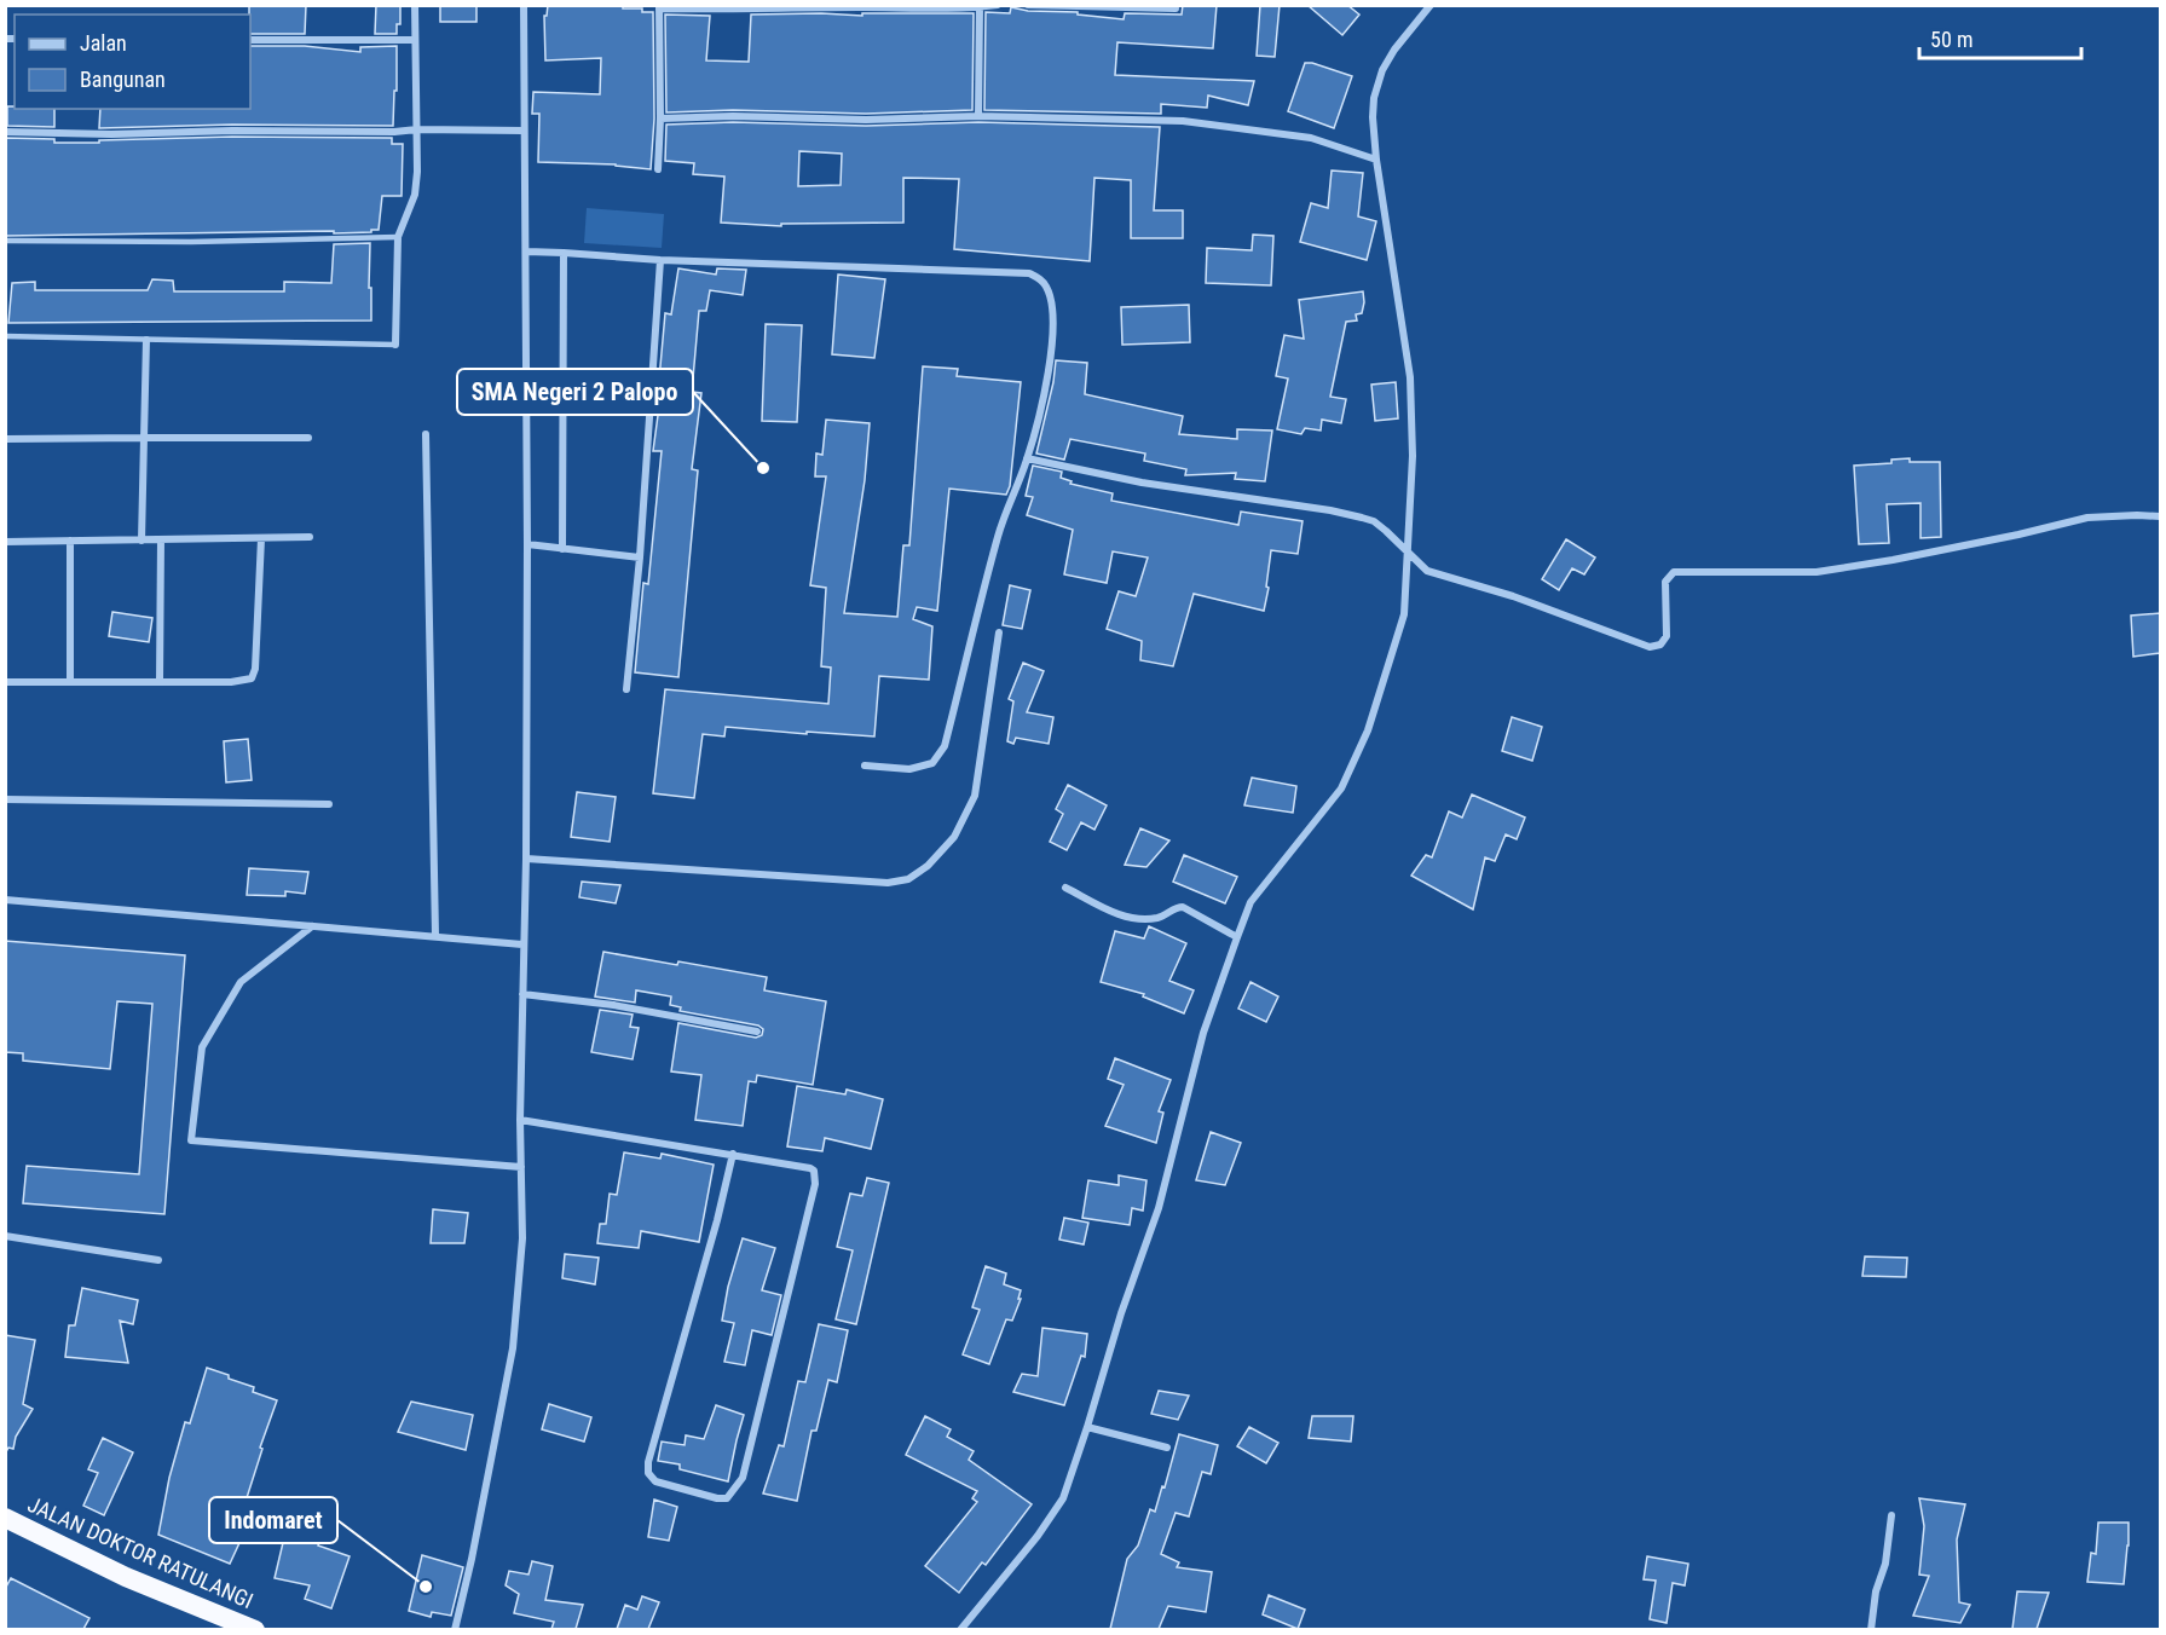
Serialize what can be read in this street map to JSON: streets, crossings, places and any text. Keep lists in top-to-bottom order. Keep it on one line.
{"streets":{"highway":["JALAN DOKTOR RATULANGI"]},"places":["SMA Negeri 2 Palopo","Indomaret"],"legend":["Jalan","Bangunan"],"scale_bar":"50 m"}
